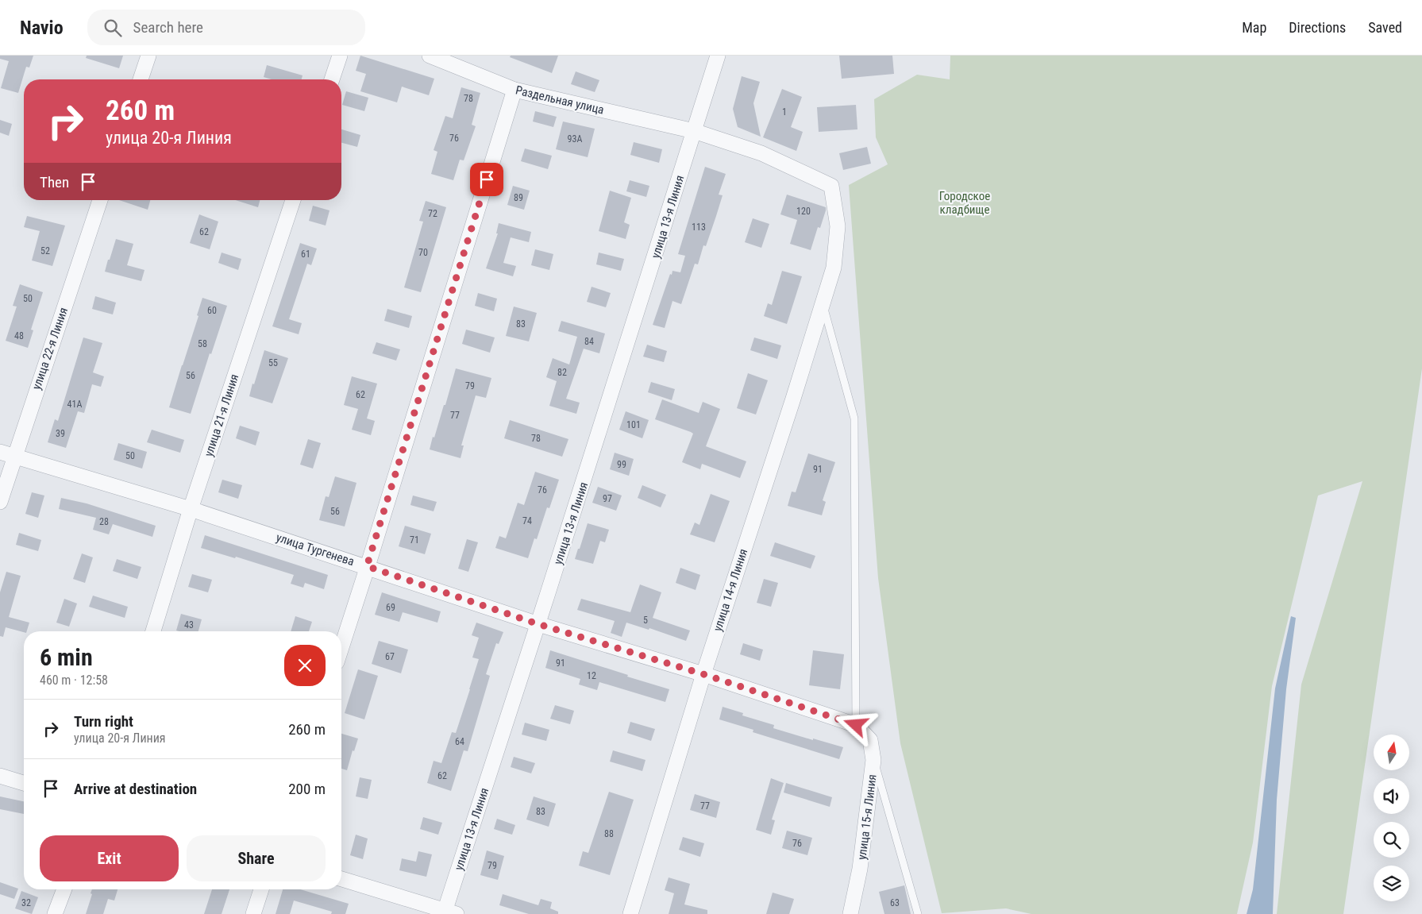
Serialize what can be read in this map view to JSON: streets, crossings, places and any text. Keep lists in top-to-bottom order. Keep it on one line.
{"streets":{"street":["Раздельная улица","улица 13-я Линия","улица 22-я Линия","улица 21-я Линия","улица Тургенева","улица 14-я Линия","улица 15-я Линия"]},"crossings":[["Раздельная улица","улица 13-я Линия"],["Раздельная улица","улица 14-я Линия"],["улица 13-я Линия","улица Тургенева"],["улица 22-я Линия","улица Тургенева"],["улица 21-я Линия","улица Тургенева"],["улица Тургенева","улица 14-я Линия"],["улица Тургенева","улица 15-я Линия"]],"parks":["Городское кладбище"],"house_numbers":["78","1","76","93А","89","120","72","113","62","52","70","61","50","60","83","48","84","58","55","82","56","79","62","41А","77","101","39","78","50","99","91","76","97","56","74","28","71","69","5","43","67","91","12","64","62","77","83","88","76","79","32","63"],"north":"top","page":{"header":"Navio","search":"Search here","nav":["Map","Directions","Saved"],"turn":["260 m","улица 20-я Линия"],"then":"Then","heading":["6 min","460 m · 12:58"],"list":[{"name":"Turn right","note":"улица 20-я Линия","value":"260 m"},{"name":"Arrive at destination","value":"200 m"}],"buttons":["Exit","Share"]}}
